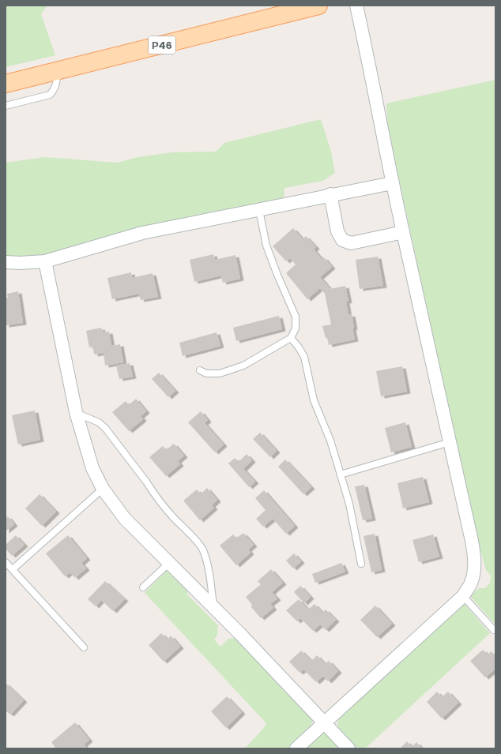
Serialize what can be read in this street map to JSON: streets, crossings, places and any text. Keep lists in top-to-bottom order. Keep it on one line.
{"streets":{"main road":["Р46"]}}
